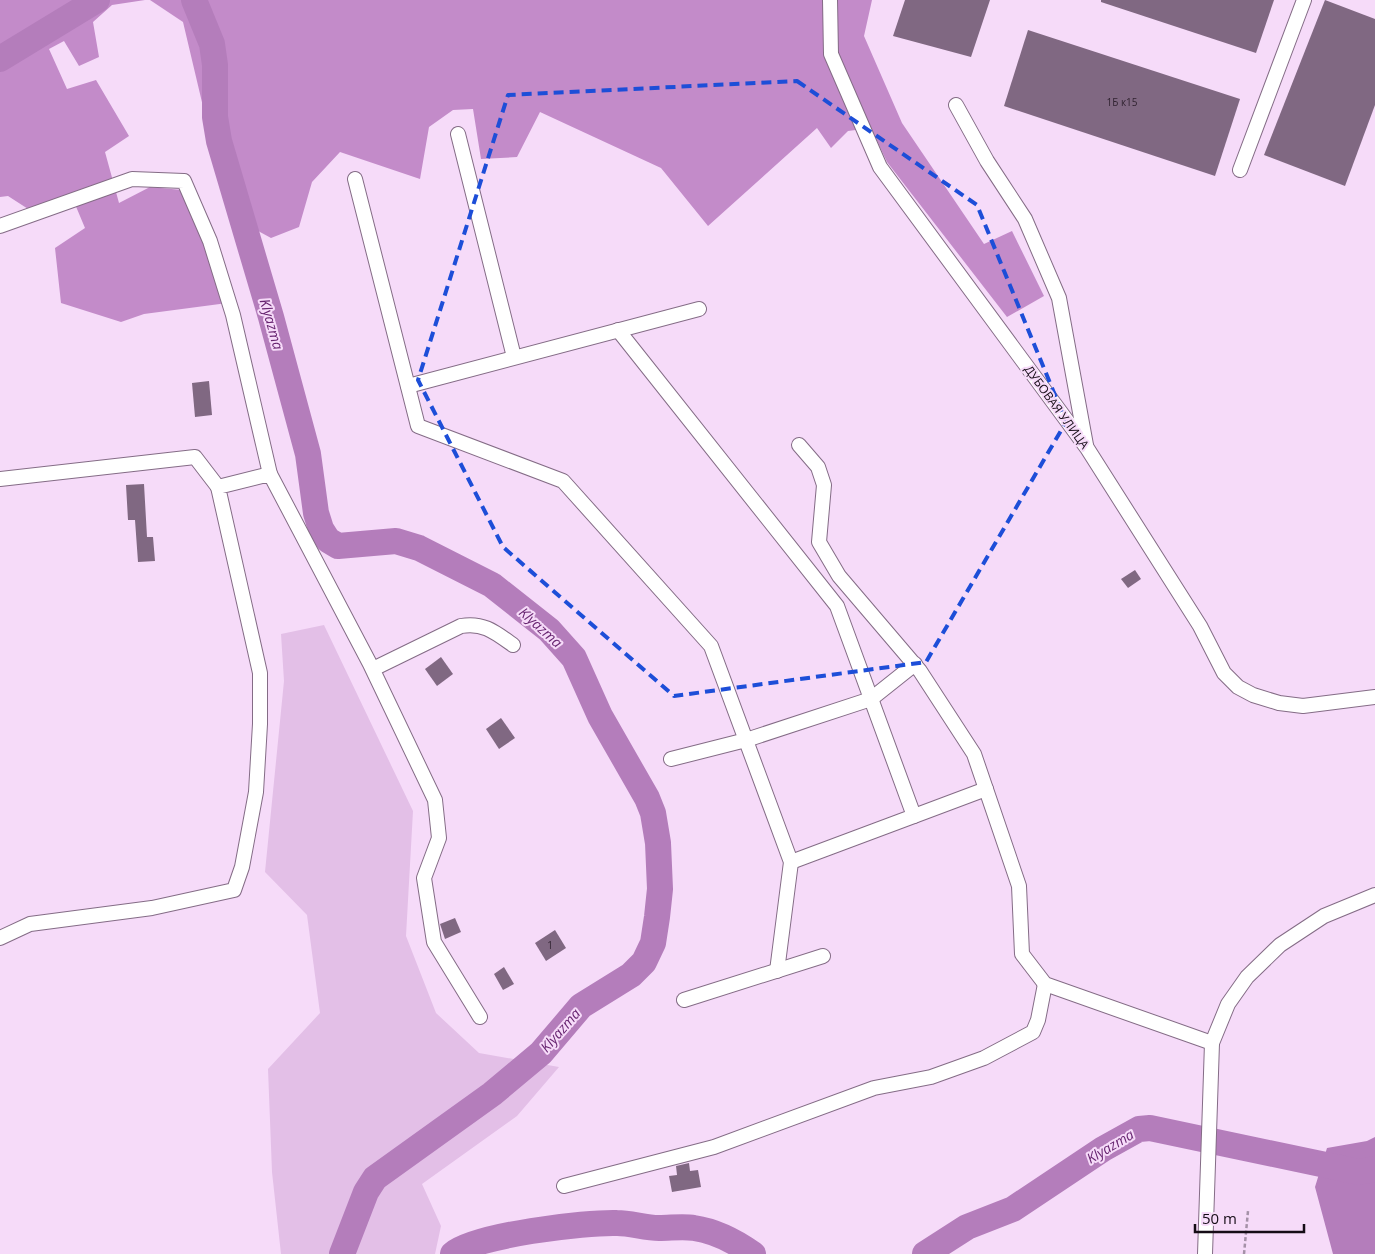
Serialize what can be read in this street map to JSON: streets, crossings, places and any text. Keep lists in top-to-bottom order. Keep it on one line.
{"streets":{"street":["ДУБОВАЯ УЛИЦА"]},"water":["Klyazma"],"house_numbers":["1Б к15","1"],"scale_bar":"50 m"}
